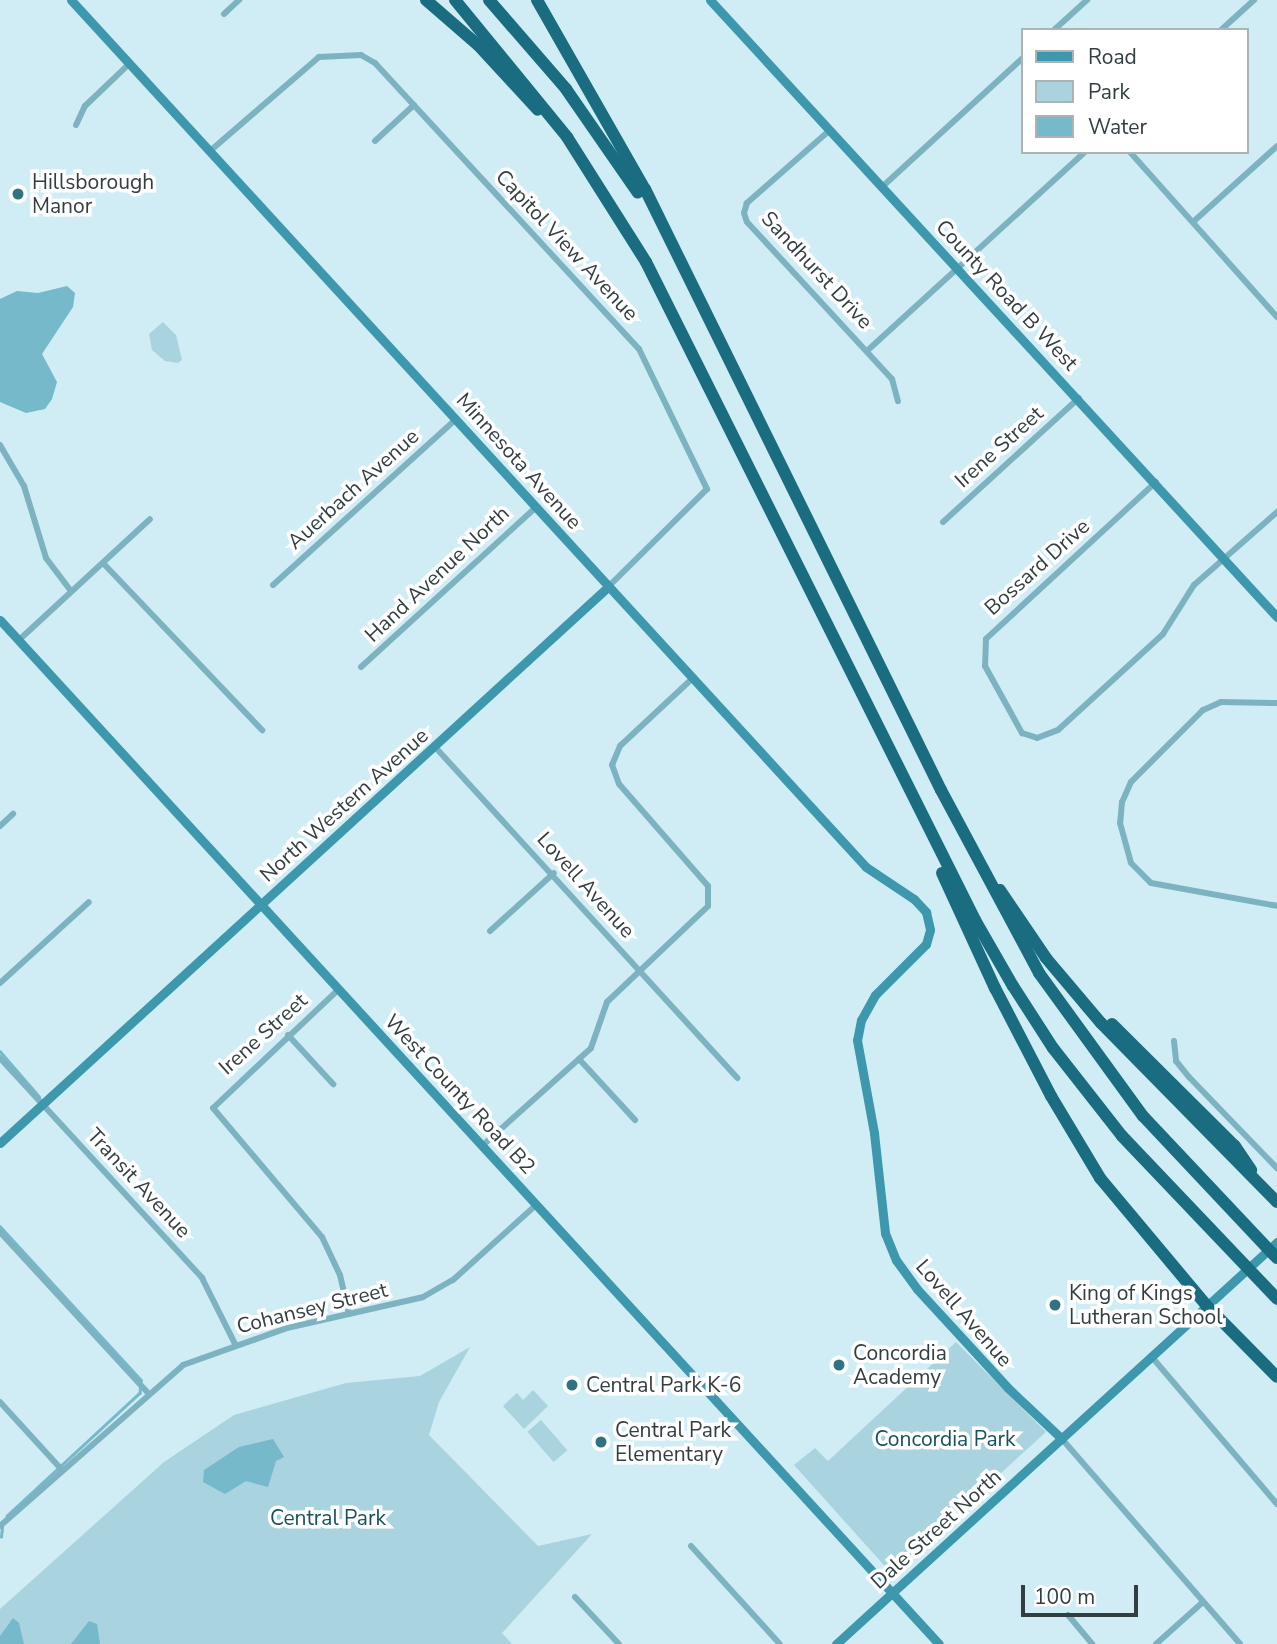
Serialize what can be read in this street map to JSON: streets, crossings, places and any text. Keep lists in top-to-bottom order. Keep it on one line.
{"streets":{"street":["Capitol View Avenue","Sandhurst Drive","County Road B West","Irene Street","Minnesota Avenue","Auerbach Avenue","Bossard Drive","Hand Avenue North","North Western Avenue","Lovell Avenue","West County Road B2","Transit Avenue","Cohansey Street","Dale Street North"]},"crossings":[["Capitol View Avenue","Minnesota Avenue"],["Capitol View Avenue","North Western Avenue"],["Sandhurst Drive","County Road B West"],["County Road B West","Irene Street"],["County Road B West","Bossard Drive"],["Irene Street","West County Road B2"],["Irene Street","Cohansey Street"],["Minnesota Avenue","Auerbach Avenue"],["Minnesota Avenue","Hand Avenue North"],["Minnesota Avenue","North Western Avenue"],["Minnesota Avenue","Lovell Avenue"],["North Western Avenue","Lovell Avenue"],["North Western Avenue","West County Road B2"],["North Western Avenue","Transit Avenue"],["Lovell Avenue","Dale Street North"],["West County Road B2","Cohansey Street"],["West County Road B2","Dale Street North"],["Transit Avenue","Cohansey Street"]],"parks":["Concordia Park","Central Park"],"places":["Hillsborough Manor","King of Kings Lutheran School","Concordia Academy","Central Park K-6","Central Park Elementary"],"legend":["Road","Park","Water"],"scale_bar":"100 m"}
